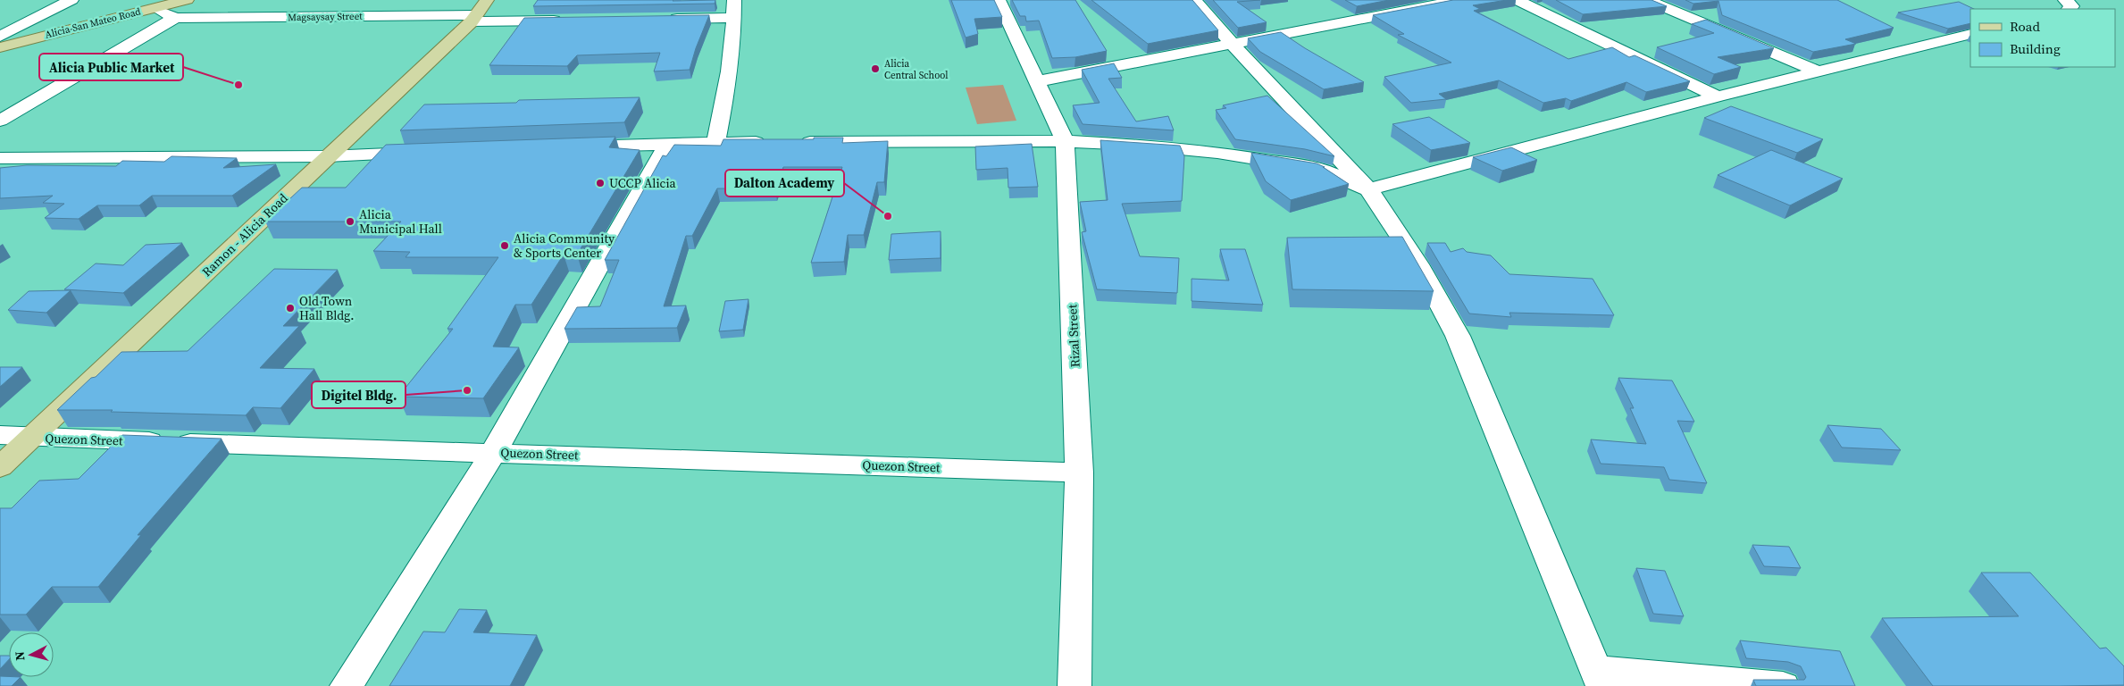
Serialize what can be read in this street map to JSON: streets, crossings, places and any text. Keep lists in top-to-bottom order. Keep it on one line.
{"streets":{"main road":["Alicia-San Mateo Road","Ramon - Alicia Road"],"street":["Magsaysay Street","Rizal Street","Quezon Street"]},"crossings":[["Magsaysay Street","Ramon - Alicia Road"],["Ramon - Alicia Road","Quezon Street"],["Rizal Street","Quezon Street"]],"places":["Alicia Central School","Alicia Public Market","UCCP Alicia","Dalton Academy","Alicia Municipal Hall","Alicia Community & Sports Center","Old Town Hall Bldg.","Digitel Bldg."],"legend":["Road","Building"],"north":"left"}
